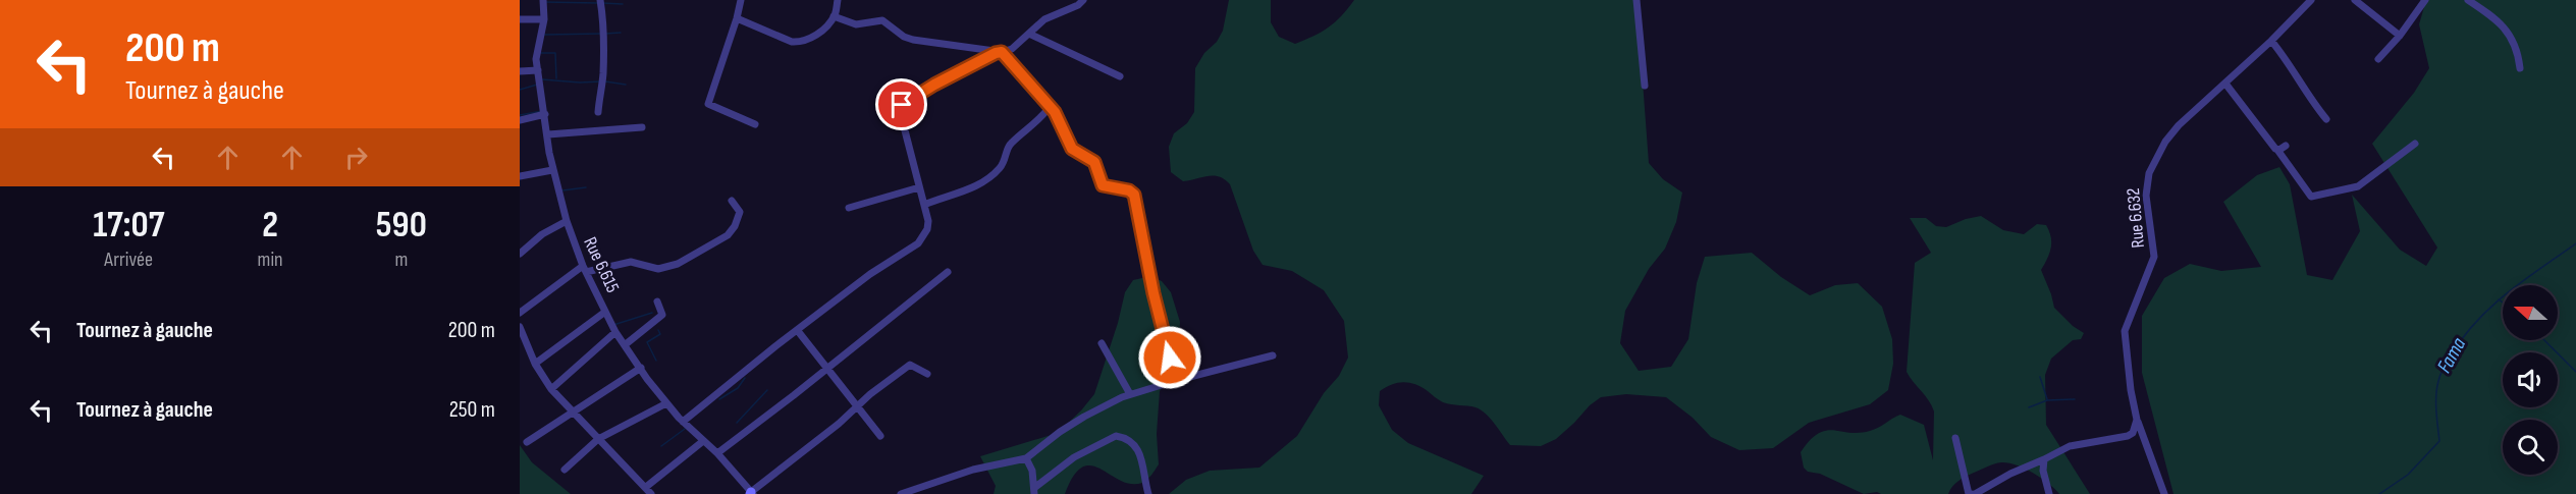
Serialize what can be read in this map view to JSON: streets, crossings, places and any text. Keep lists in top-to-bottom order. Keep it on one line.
{"streets":{"street":["Rue 6.632","Rue 6.615"]},"water":["Fama"],"north":"left","page":{"turn":["200 m","Tournez à gauche"],"eta":["17:07","Arrivée","2","min","590","m"],"list":[{"name":"Tournez à gauche","value":"200 m"},{"name":"Tournez à gauche","value":"250 m"}]}}
